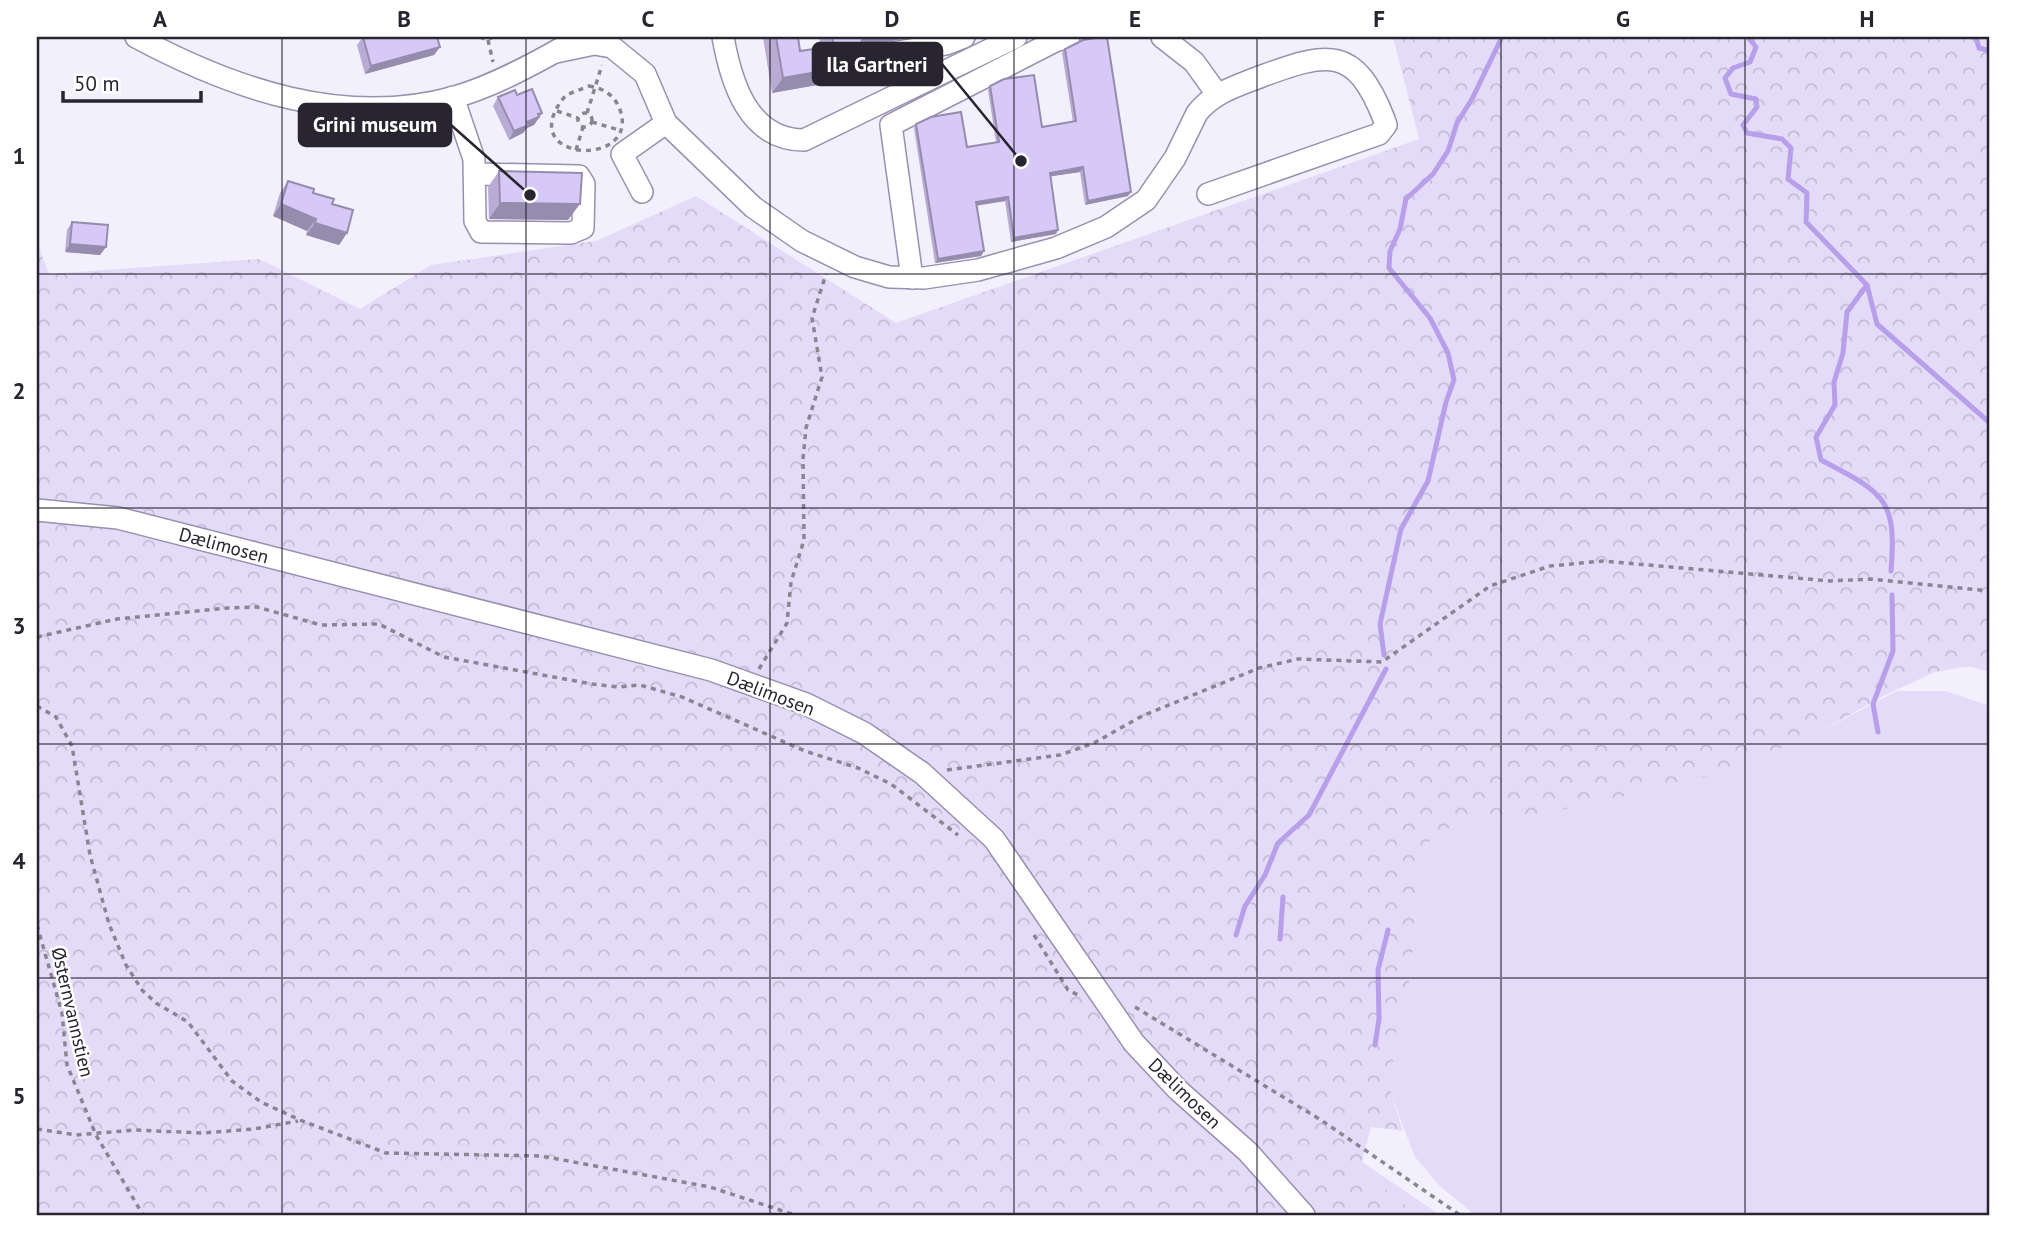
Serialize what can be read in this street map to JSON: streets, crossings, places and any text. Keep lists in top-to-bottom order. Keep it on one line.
{"streets":{"street":["Dælimosen"],"path":["Østernvannstien"]},"places":["Ila Gartneri","Grini museum"],"scale_bar":"50 m","grid":{"columns":["A","B","C","D","E","F","G","H"],"rows":["1","2","3","4","5"]}}
